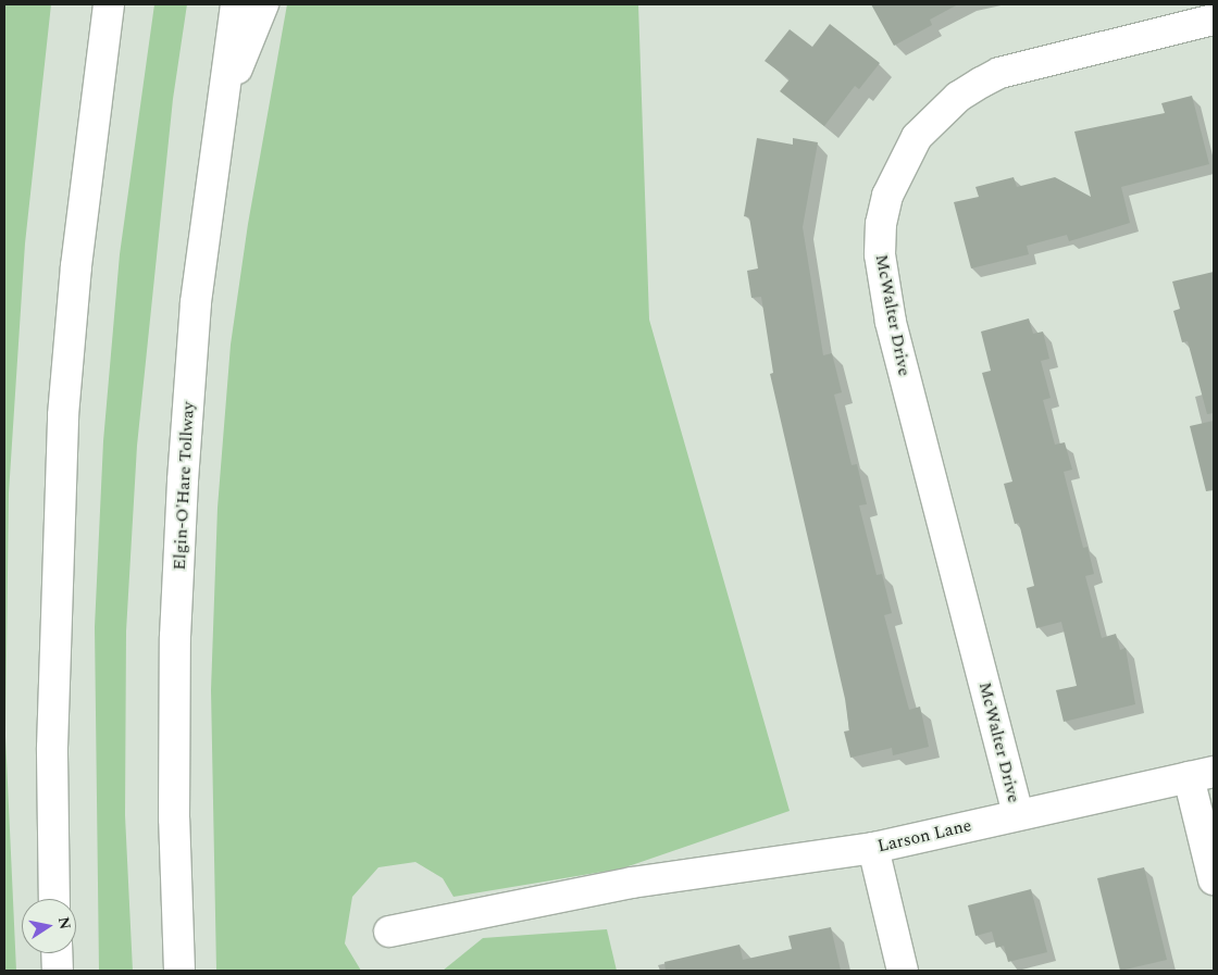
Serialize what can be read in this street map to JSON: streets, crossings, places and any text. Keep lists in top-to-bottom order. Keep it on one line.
{"streets":{"main road":["McWalter Drive","Elgin-O'Hare Tollway","Larson Lane"]},"crossings":[["McWalter Drive","Larson Lane"]],"north":"right"}
